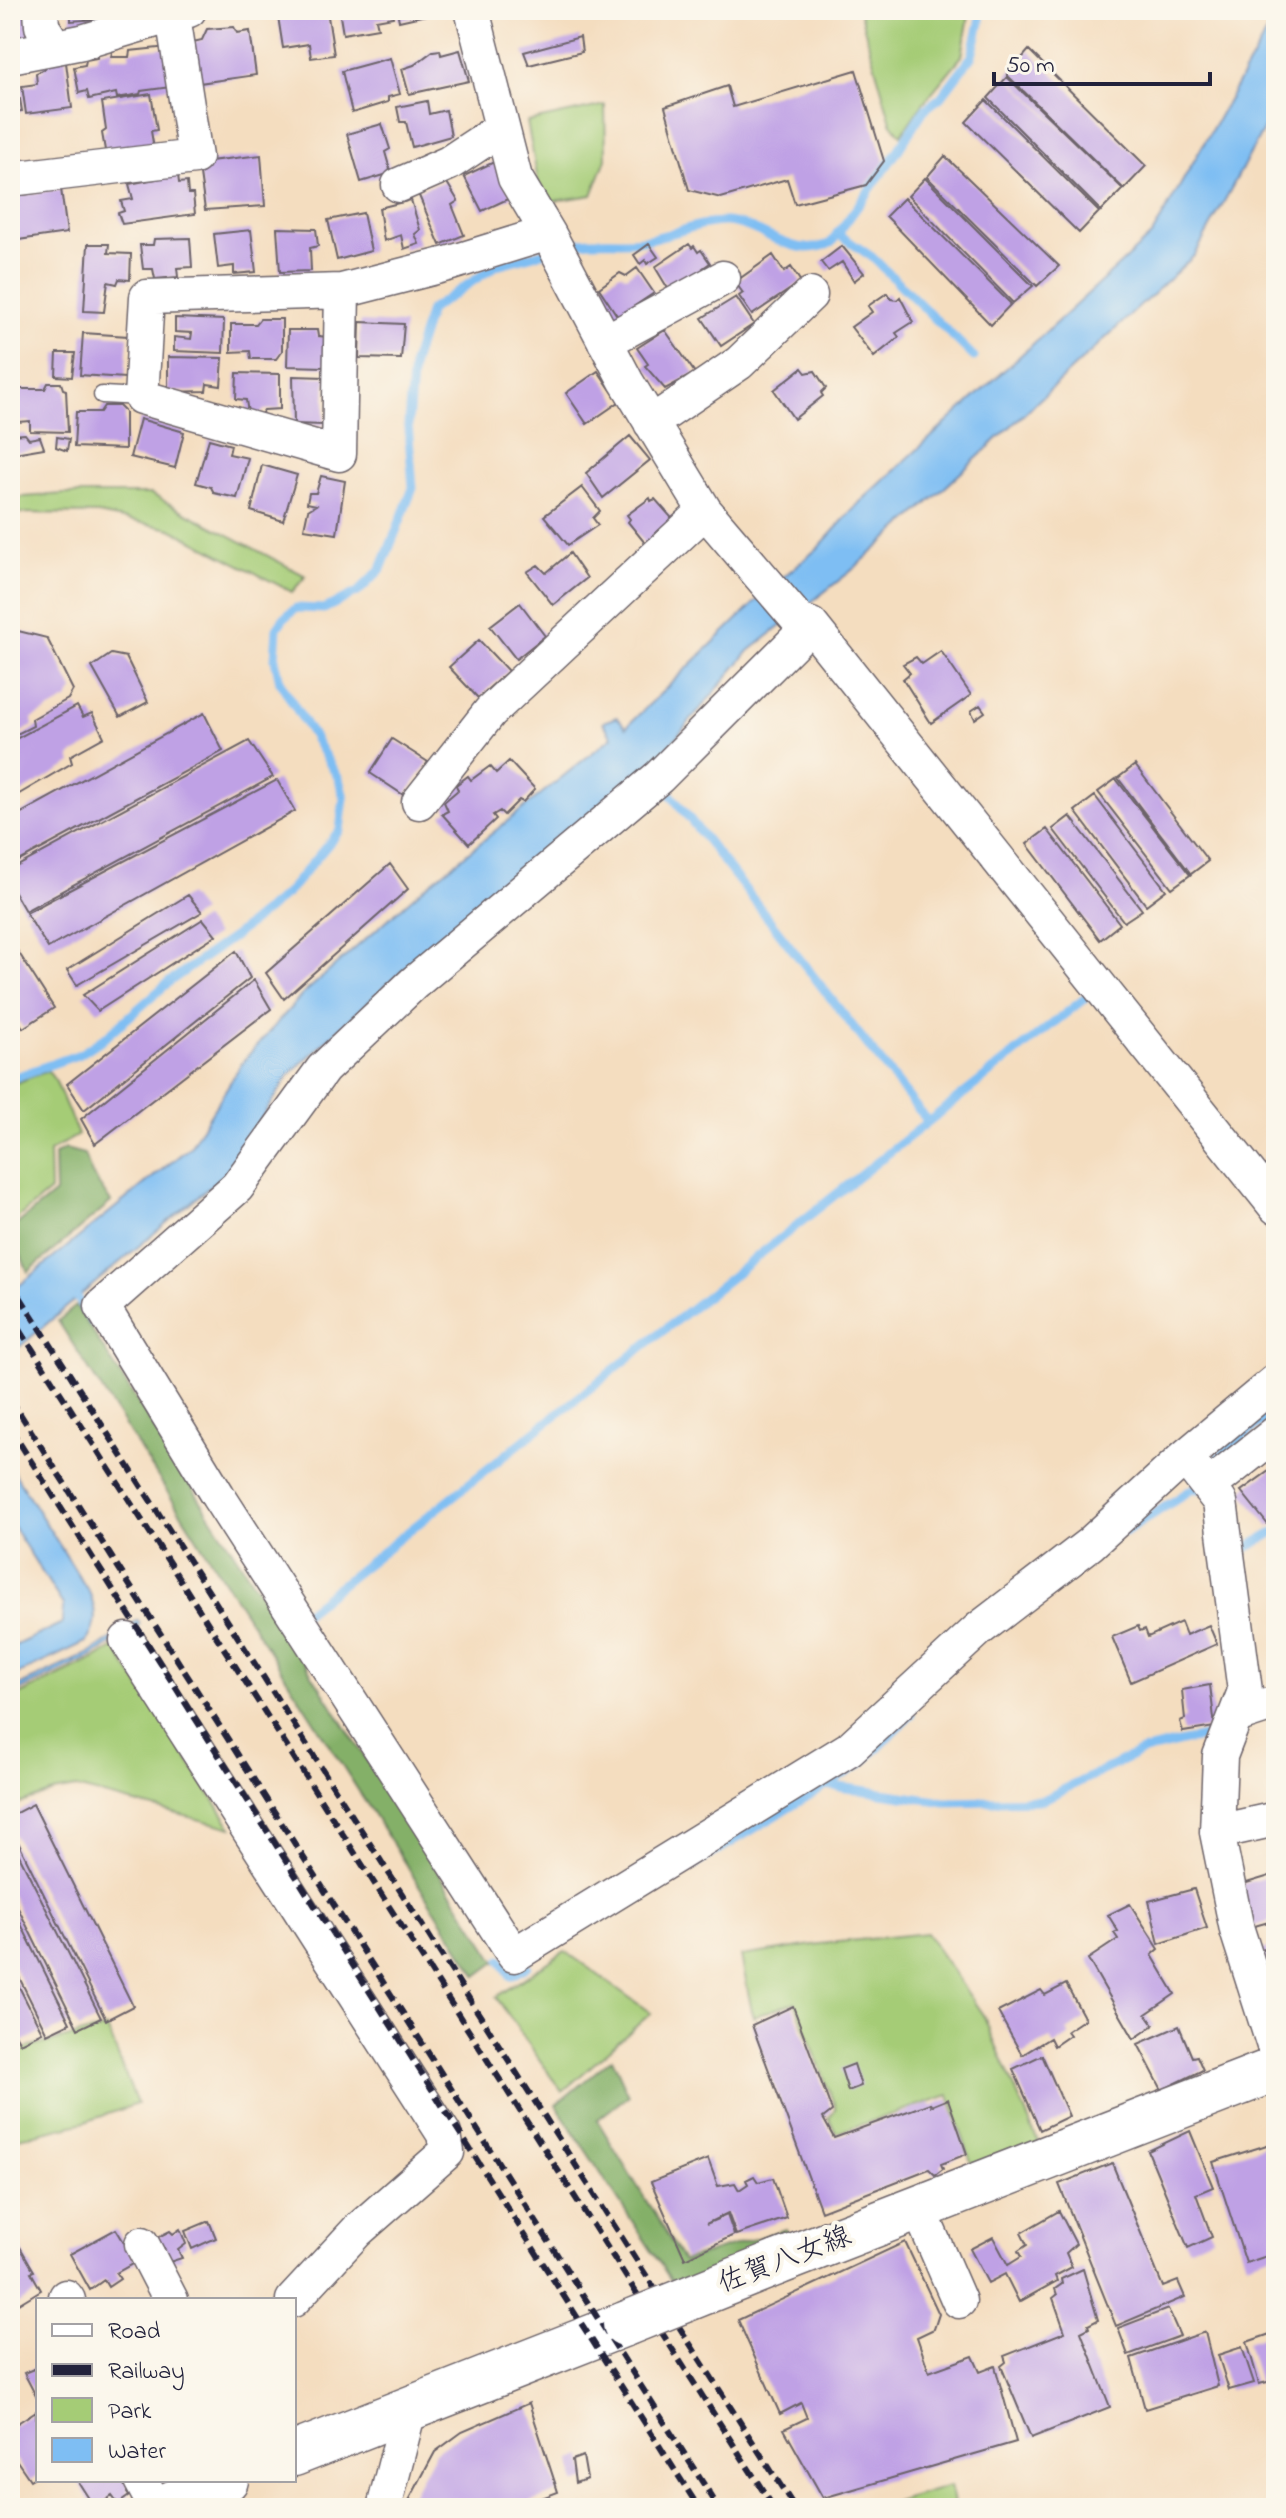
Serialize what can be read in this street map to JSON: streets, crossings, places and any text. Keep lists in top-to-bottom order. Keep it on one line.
{"streets":{"main road":["佐賀八女線"]},"legend":["Road","Railway","Park","Water"],"scale_bar":"50 m"}
